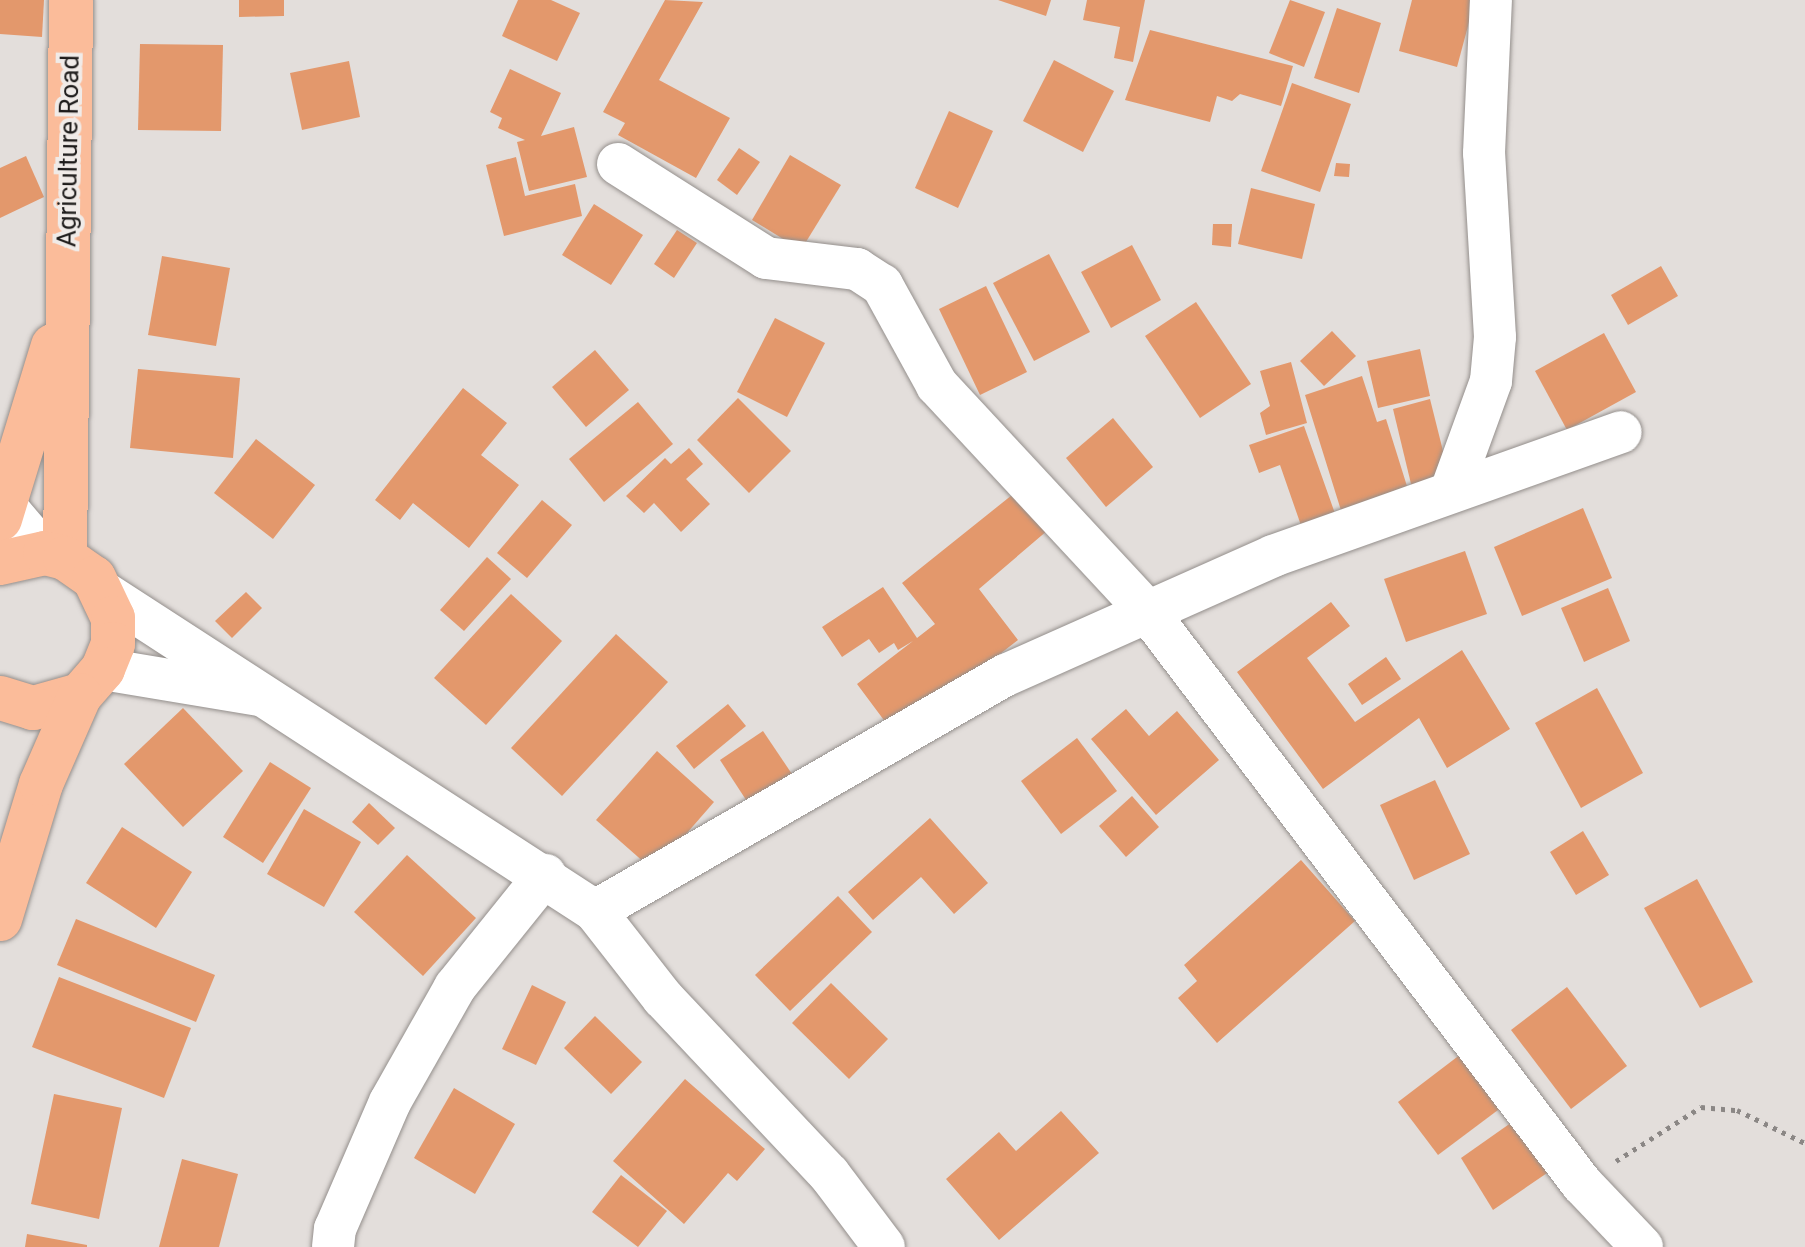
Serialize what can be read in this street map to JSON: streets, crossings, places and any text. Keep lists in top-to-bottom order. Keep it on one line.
{"streets":{"main road":["Agriculture Road"]}}
